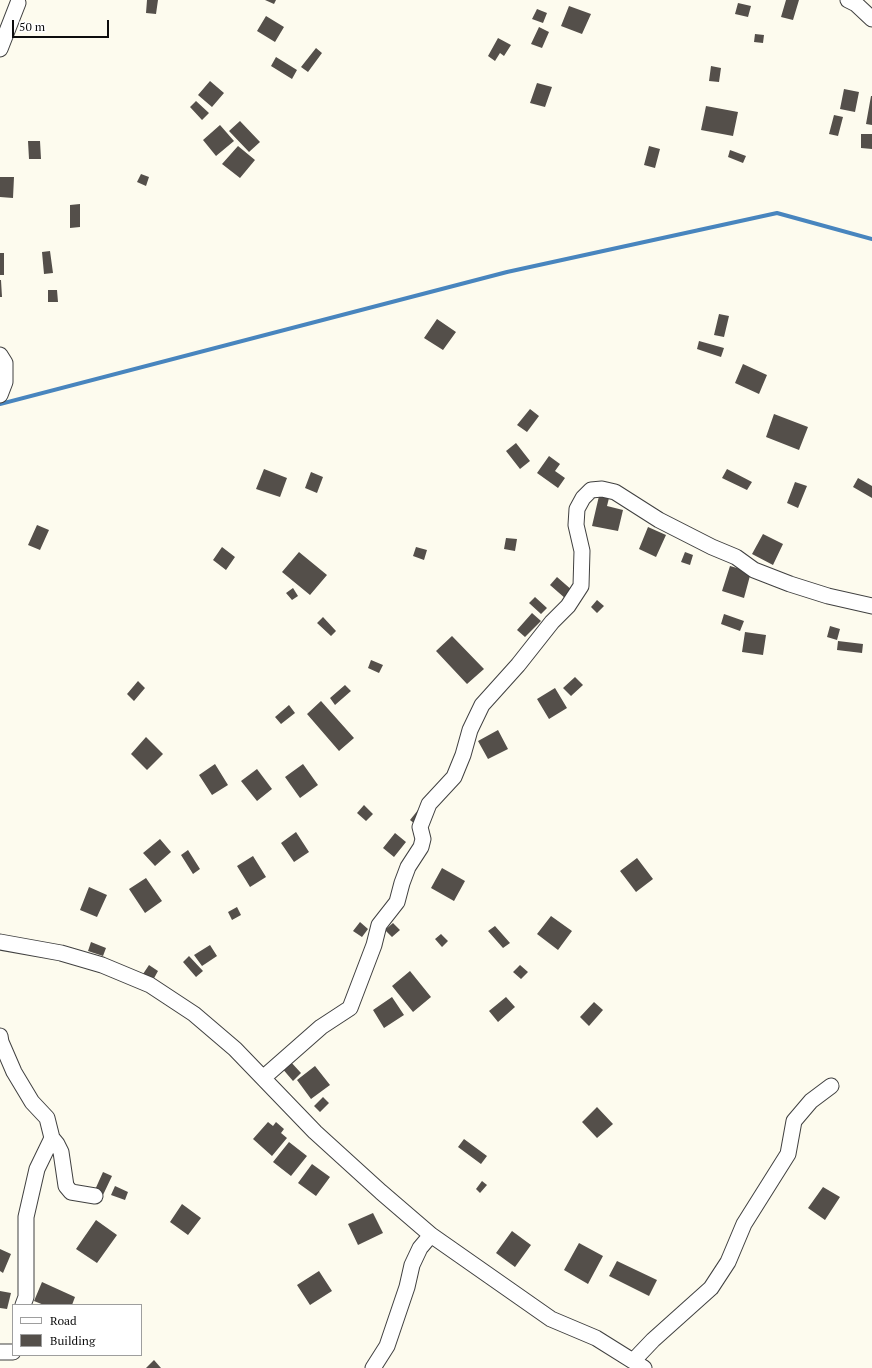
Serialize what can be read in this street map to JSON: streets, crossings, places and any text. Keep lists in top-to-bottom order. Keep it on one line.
{"legend":["Road","Building"],"scale_bar":"50 m"}
